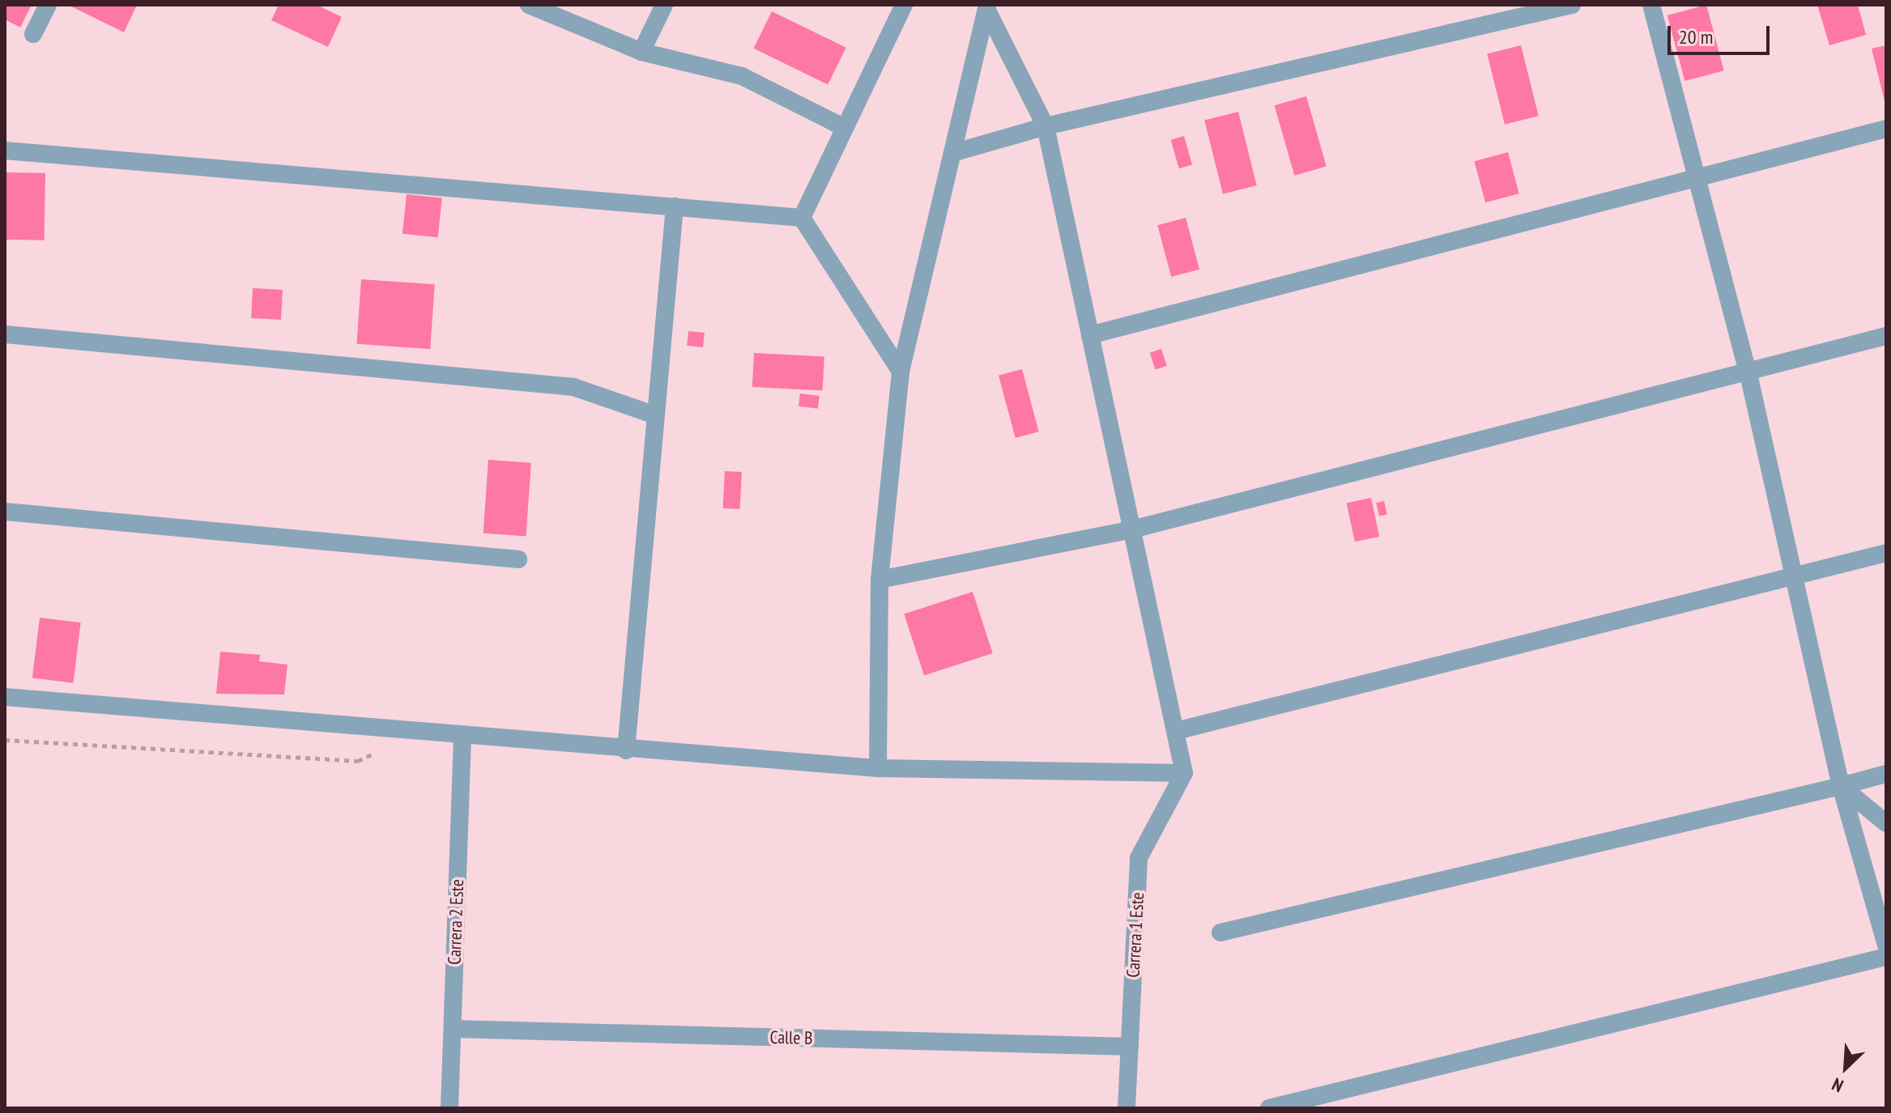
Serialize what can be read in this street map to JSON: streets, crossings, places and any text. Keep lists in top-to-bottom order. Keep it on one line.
{"streets":{"street":["Carrera 2 Este","Carrera 1 Este","Calle B"]},"crossings":[["Carrera 2 Este","Calle B"],["Carrera 1 Este","Calle B"]],"scale_bar":"20 m","north":"bottom left"}
